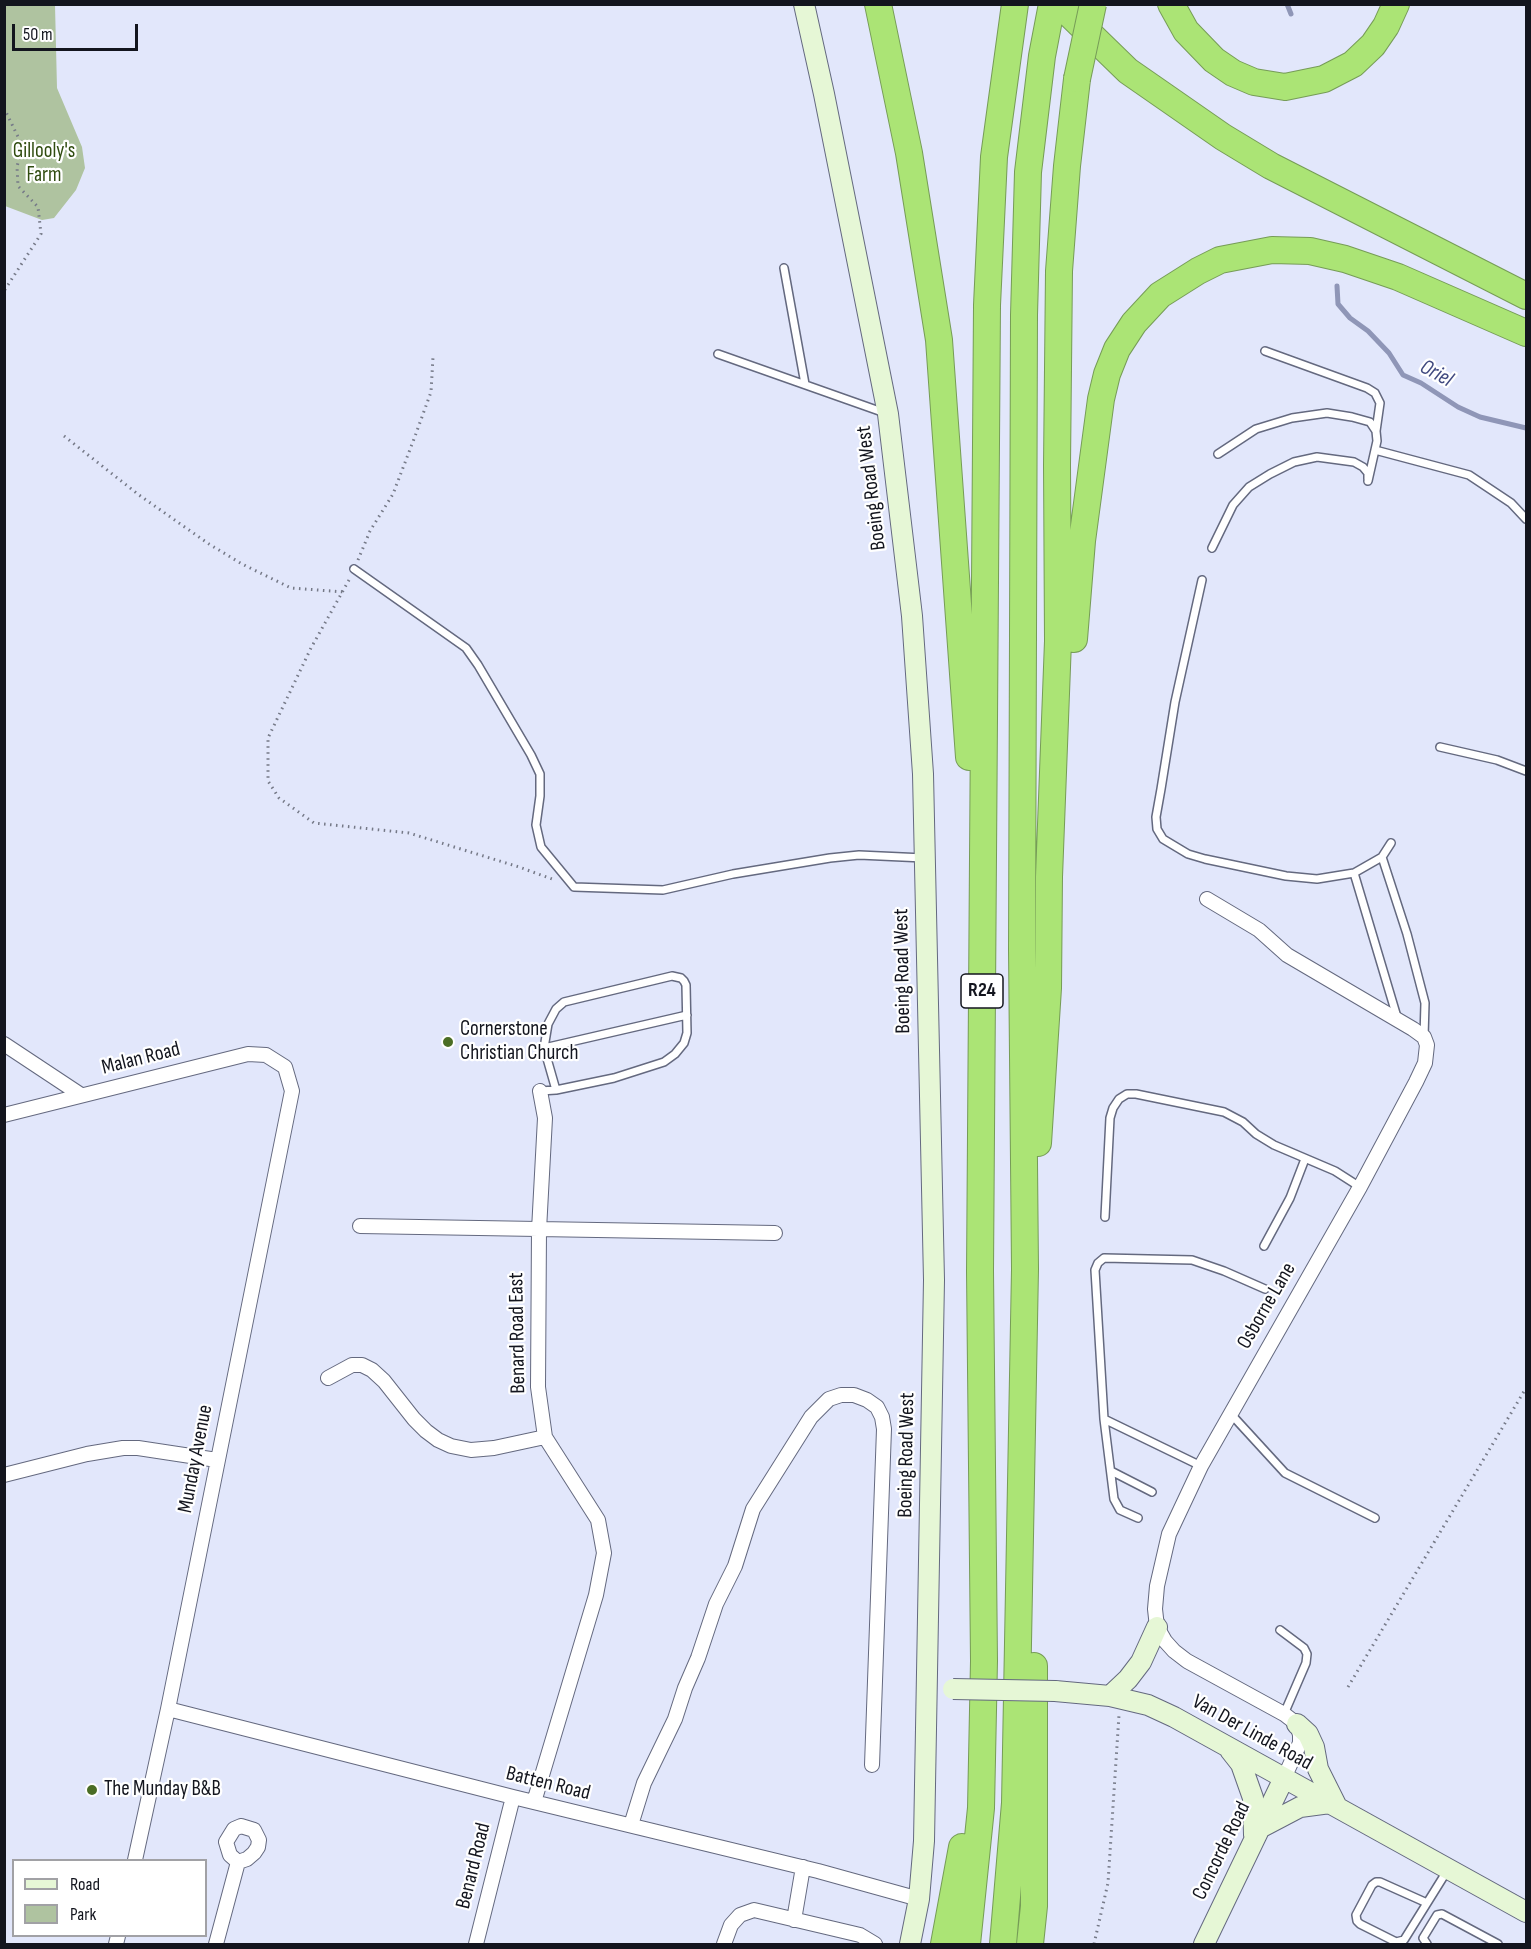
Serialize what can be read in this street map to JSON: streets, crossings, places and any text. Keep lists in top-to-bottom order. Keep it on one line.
{"streets":{"highway":["R24"],"main road":["Boeing Road West","Van Der Linde Road","Concorde Road"],"street":["Malan Road","Osborne Lane","Benard Road East","Munday Avenue","Batten Road","Benard Road"]},"crossings":[["Boeing Road West","Van Der Linde Road"],["Boeing Road West","Batten Road"],["Malan Road","Munday Avenue"],["Benard Road East","Batten Road"],["Munday Avenue","Batten Road"],["Van Der Linde Road","Concorde Road"],["Batten Road","Benard Road"]],"water":["Oriel"],"parks":["Gillooly's Farm"],"places":["Cornerstone Christian Church","The Munday B&B"],"legend":["Road","Park"],"scale_bar":"50 m"}
